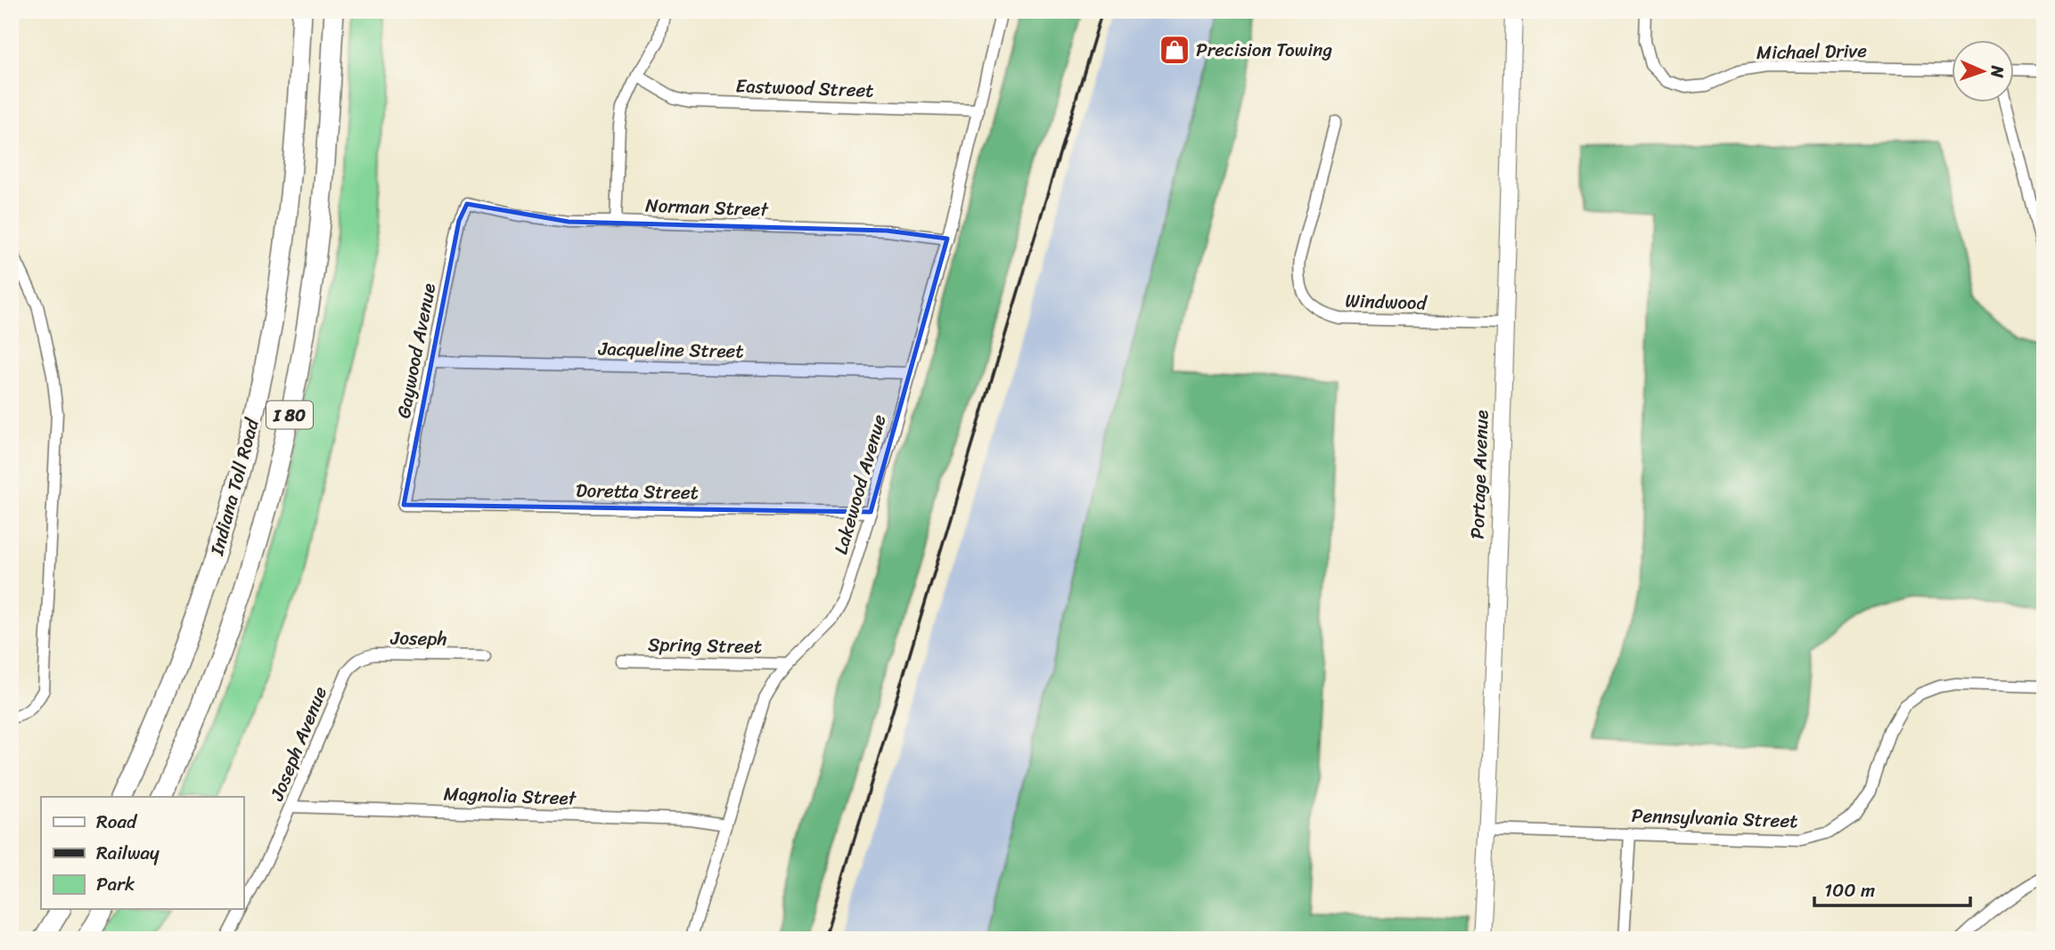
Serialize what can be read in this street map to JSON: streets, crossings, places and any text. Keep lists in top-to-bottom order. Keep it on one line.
{"streets":{"highway":["I 80","Indiana Toll Road"],"street":["Michael Drive","Eastwood Street","Norman Street","Windwood","Jacqueline Street","Gaywood Avenue","Portage Avenue","Lakewood Avenue","Doretta Street","Joseph","Spring Street","Joseph Avenue","Magnolia Street","Pennsylvania Street"]},"crossings":[["Eastwood Street","Lakewood Avenue"],["Norman Street","Gaywood Avenue"],["Norman Street","Lakewood Avenue"],["Windwood","Portage Avenue"],["Jacqueline Street","Gaywood Avenue"],["Jacqueline Street","Lakewood Avenue"],["Gaywood Avenue","Doretta Street"],["Portage Avenue","Pennsylvania Street"],["Lakewood Avenue","Doretta Street"],["Lakewood Avenue","Spring Street"],["Lakewood Avenue","Magnolia Street"],["Joseph","Joseph Avenue"],["Joseph Avenue","Magnolia Street"]],"places":{"shop":["Precision Towing"]},"legend":["Road","Railway","Park"],"scale_bar":"100 m","north":"right"}
